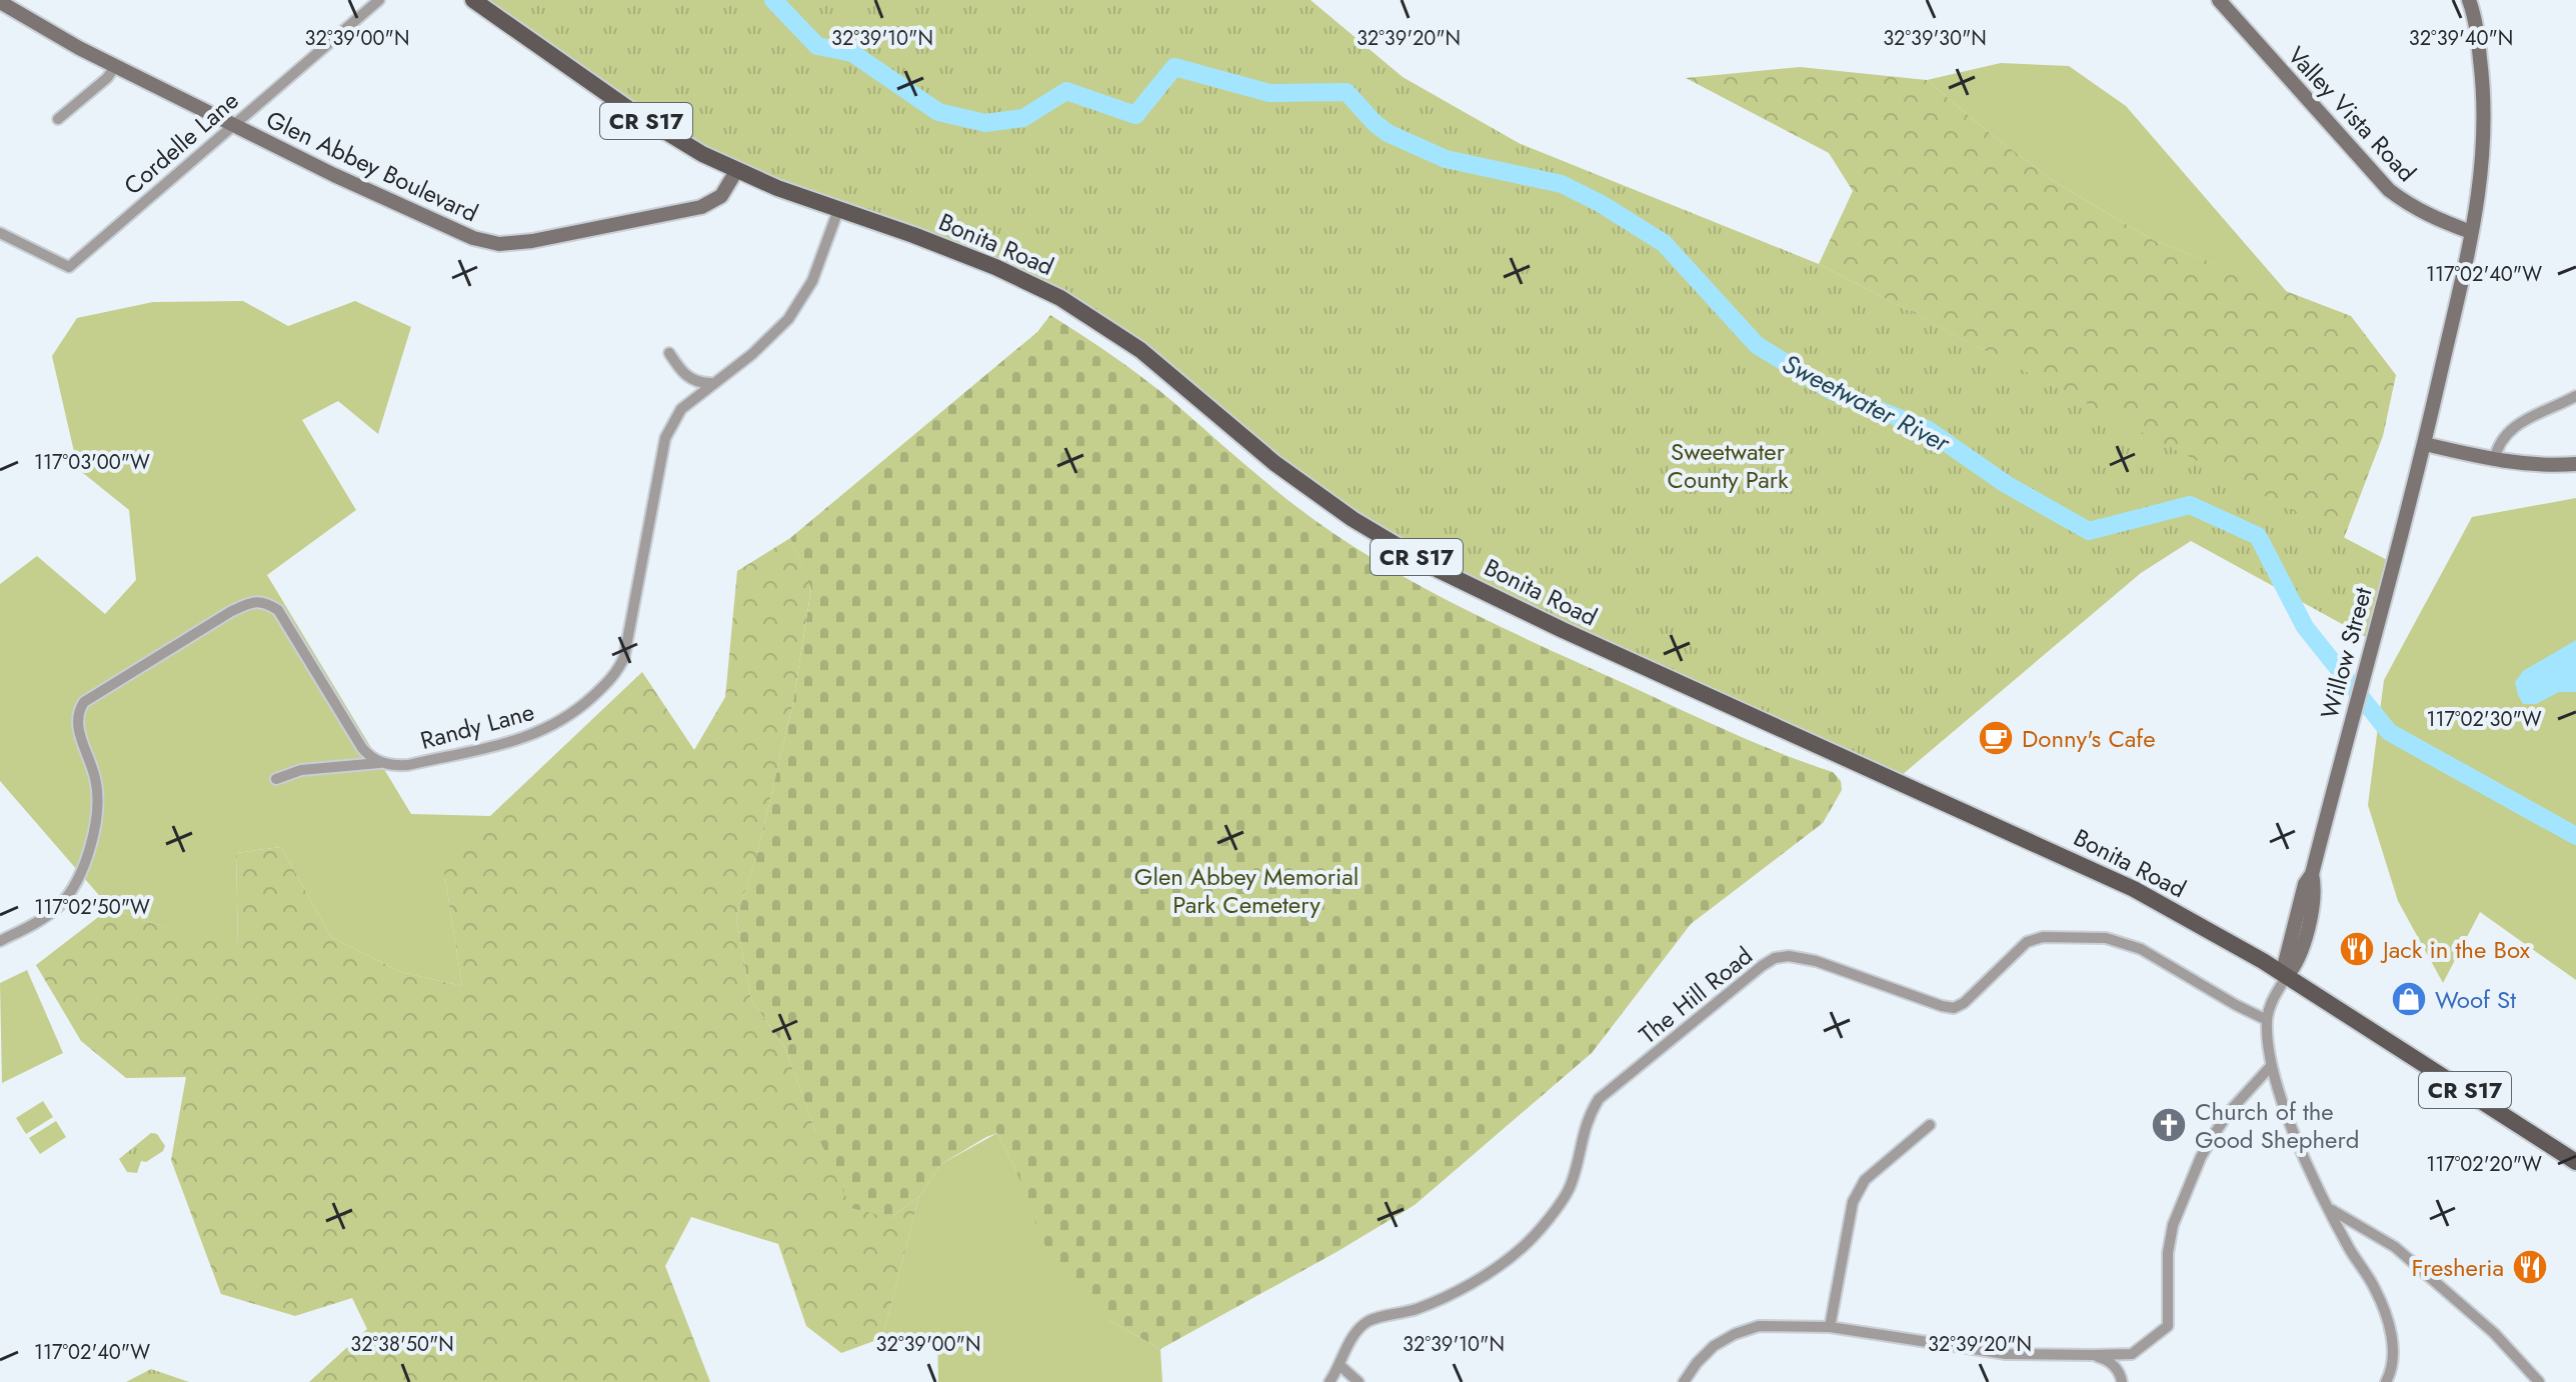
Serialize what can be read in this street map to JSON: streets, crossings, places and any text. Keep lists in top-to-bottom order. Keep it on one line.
{"streets":{"main road":["Valley Vista Road","CR S17","Glen Abbey Boulevard","Bonita Road","Willow Street"],"street":["Cordelle Lane","Randy Lane","The Hill Road"]},"crossings":[["Valley Vista Road","Willow Street"],["Cordelle Lane","Glen Abbey Boulevard"],["Glen Abbey Boulevard","Bonita Road"],["Bonita Road","Willow Street"],["Bonita Road","Randy Lane"]],"water":["Sweetwater River"],"parks":["Sweetwater County Park","Glen Abbey Memorial Park Cemetery"],"places":{"cafe":["Donny's Cafe"],"restaurant":["Jack in the Box","Fresheria"],"shop":["Woof St"],"church":["Church of the Good Shepherd"]},"coordinates":["32°39'00\"N","32°39'10\"N","32°39'20\"N","32°39'30\"N","32°39'40\"N","117°02'40\"W","117°03'00\"W","117°02'30\"W","117°02'50\"W","117°02'20\"W","32°38'50\"N"]}
